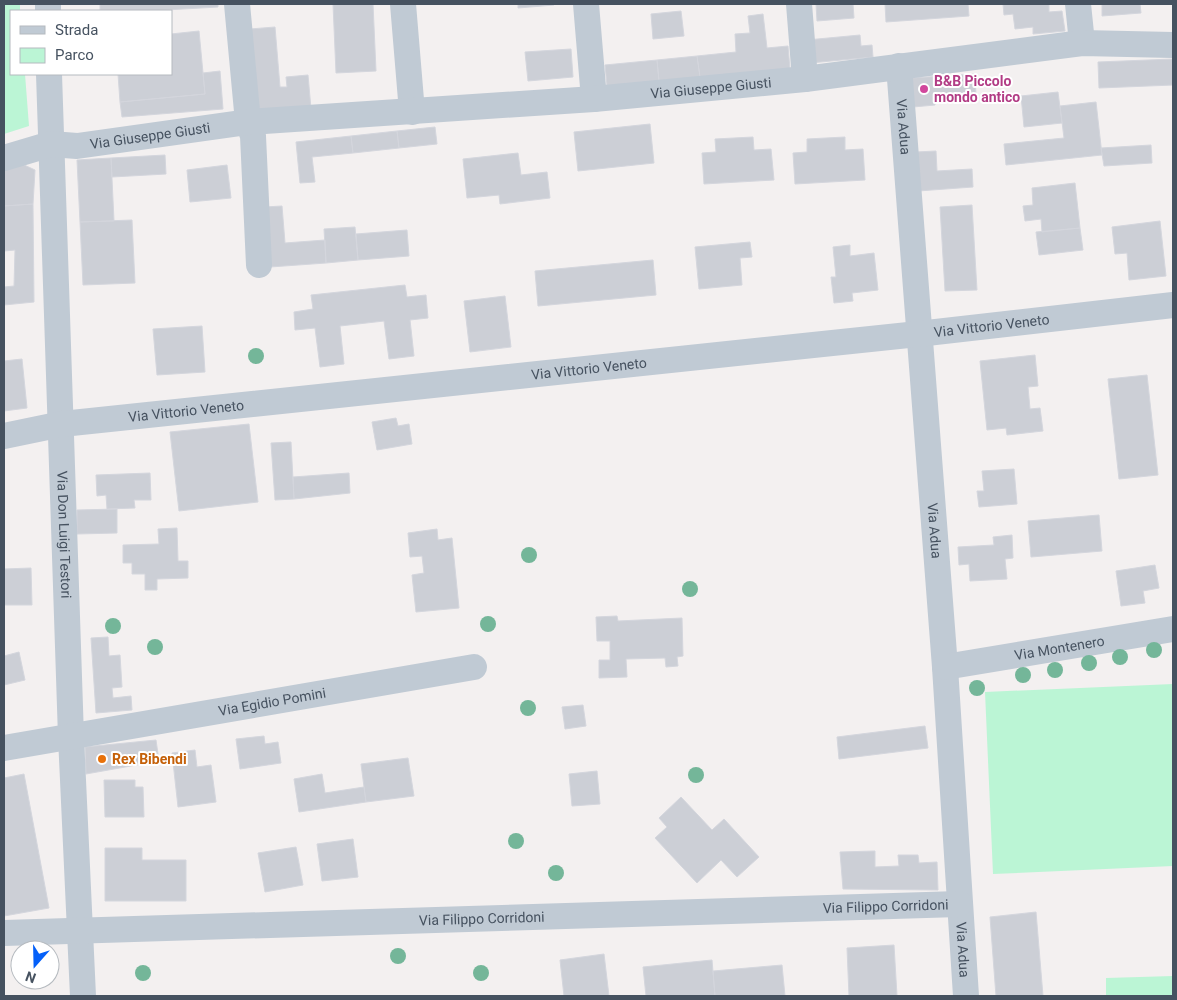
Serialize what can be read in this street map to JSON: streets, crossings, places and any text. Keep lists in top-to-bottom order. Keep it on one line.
{"streets":{"street":["Via Giuseppe Giusti","Via Adua","Via Vittorio Veneto","Via Don Luigi Testori","Via Montenero","Via Egidio Pomini","Via Filippo Corridoni"]},"crossings":[["Via Giuseppe Giusti","Via Adua"],["Via Giuseppe Giusti","Via Don Luigi Testori"],["Via Adua","Via Vittorio Veneto"],["Via Adua","Via Montenero"],["Via Adua","Via Filippo Corridoni"],["Via Vittorio Veneto","Via Don Luigi Testori"],["Via Don Luigi Testori","Via Egidio Pomini"],["Via Don Luigi Testori","Via Filippo Corridoni"]],"places":["B&B Piccolo mondo antico","Rex Bibendi"],"legend":["Strada","Parco"],"north":"bottom"}
